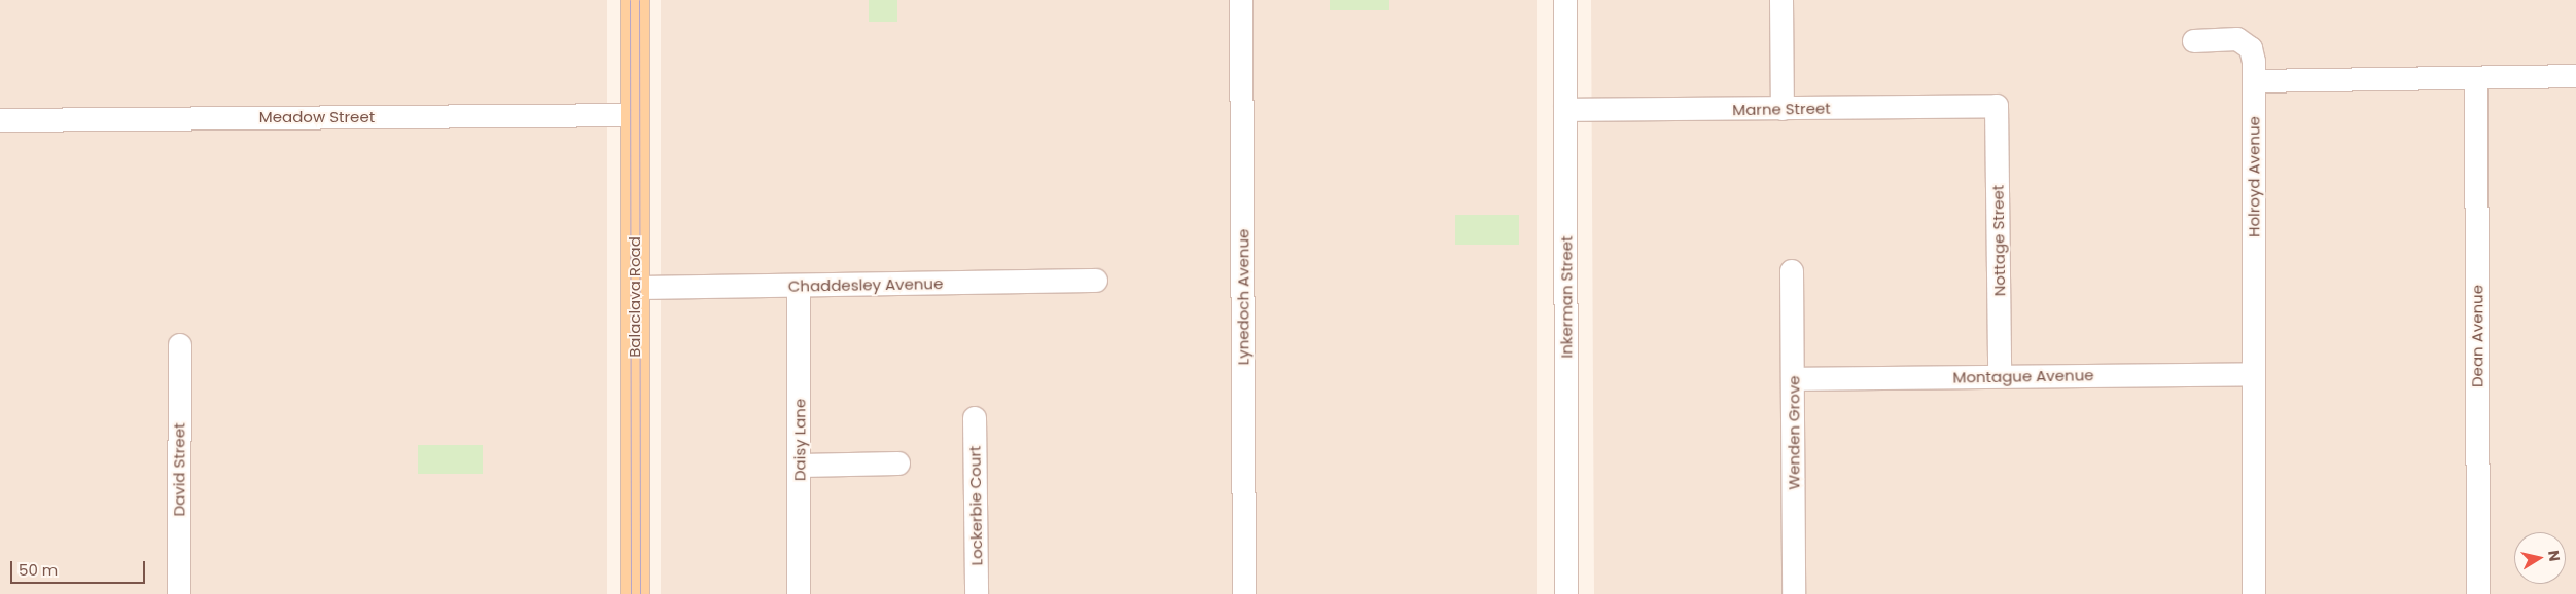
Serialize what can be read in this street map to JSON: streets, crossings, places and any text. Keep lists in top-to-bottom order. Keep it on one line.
{"streets":{"main road":["Balaclava Road"],"street":["Marne Street","Meadow Street","Holroyd Avenue","Nottage Street","Chaddesley Avenue","Lynedoch Avenue","Inkerman Street","Dean Avenue","Montague Avenue","Wenden Grove","Daisy Lane","David Street","Lockerbie Court"]},"crossings":[["Marne Street","Nottage Street"],["Marne Street","Inkerman Street"],["Meadow Street","Balaclava Road"],["Holroyd Avenue","Montague Avenue"],["Nottage Street","Montague Avenue"],["Chaddesley Avenue","Balaclava Road"],["Chaddesley Avenue","Daisy Lane"],["Montague Avenue","Wenden Grove"]],"scale_bar":"50 m","north":"right"}
